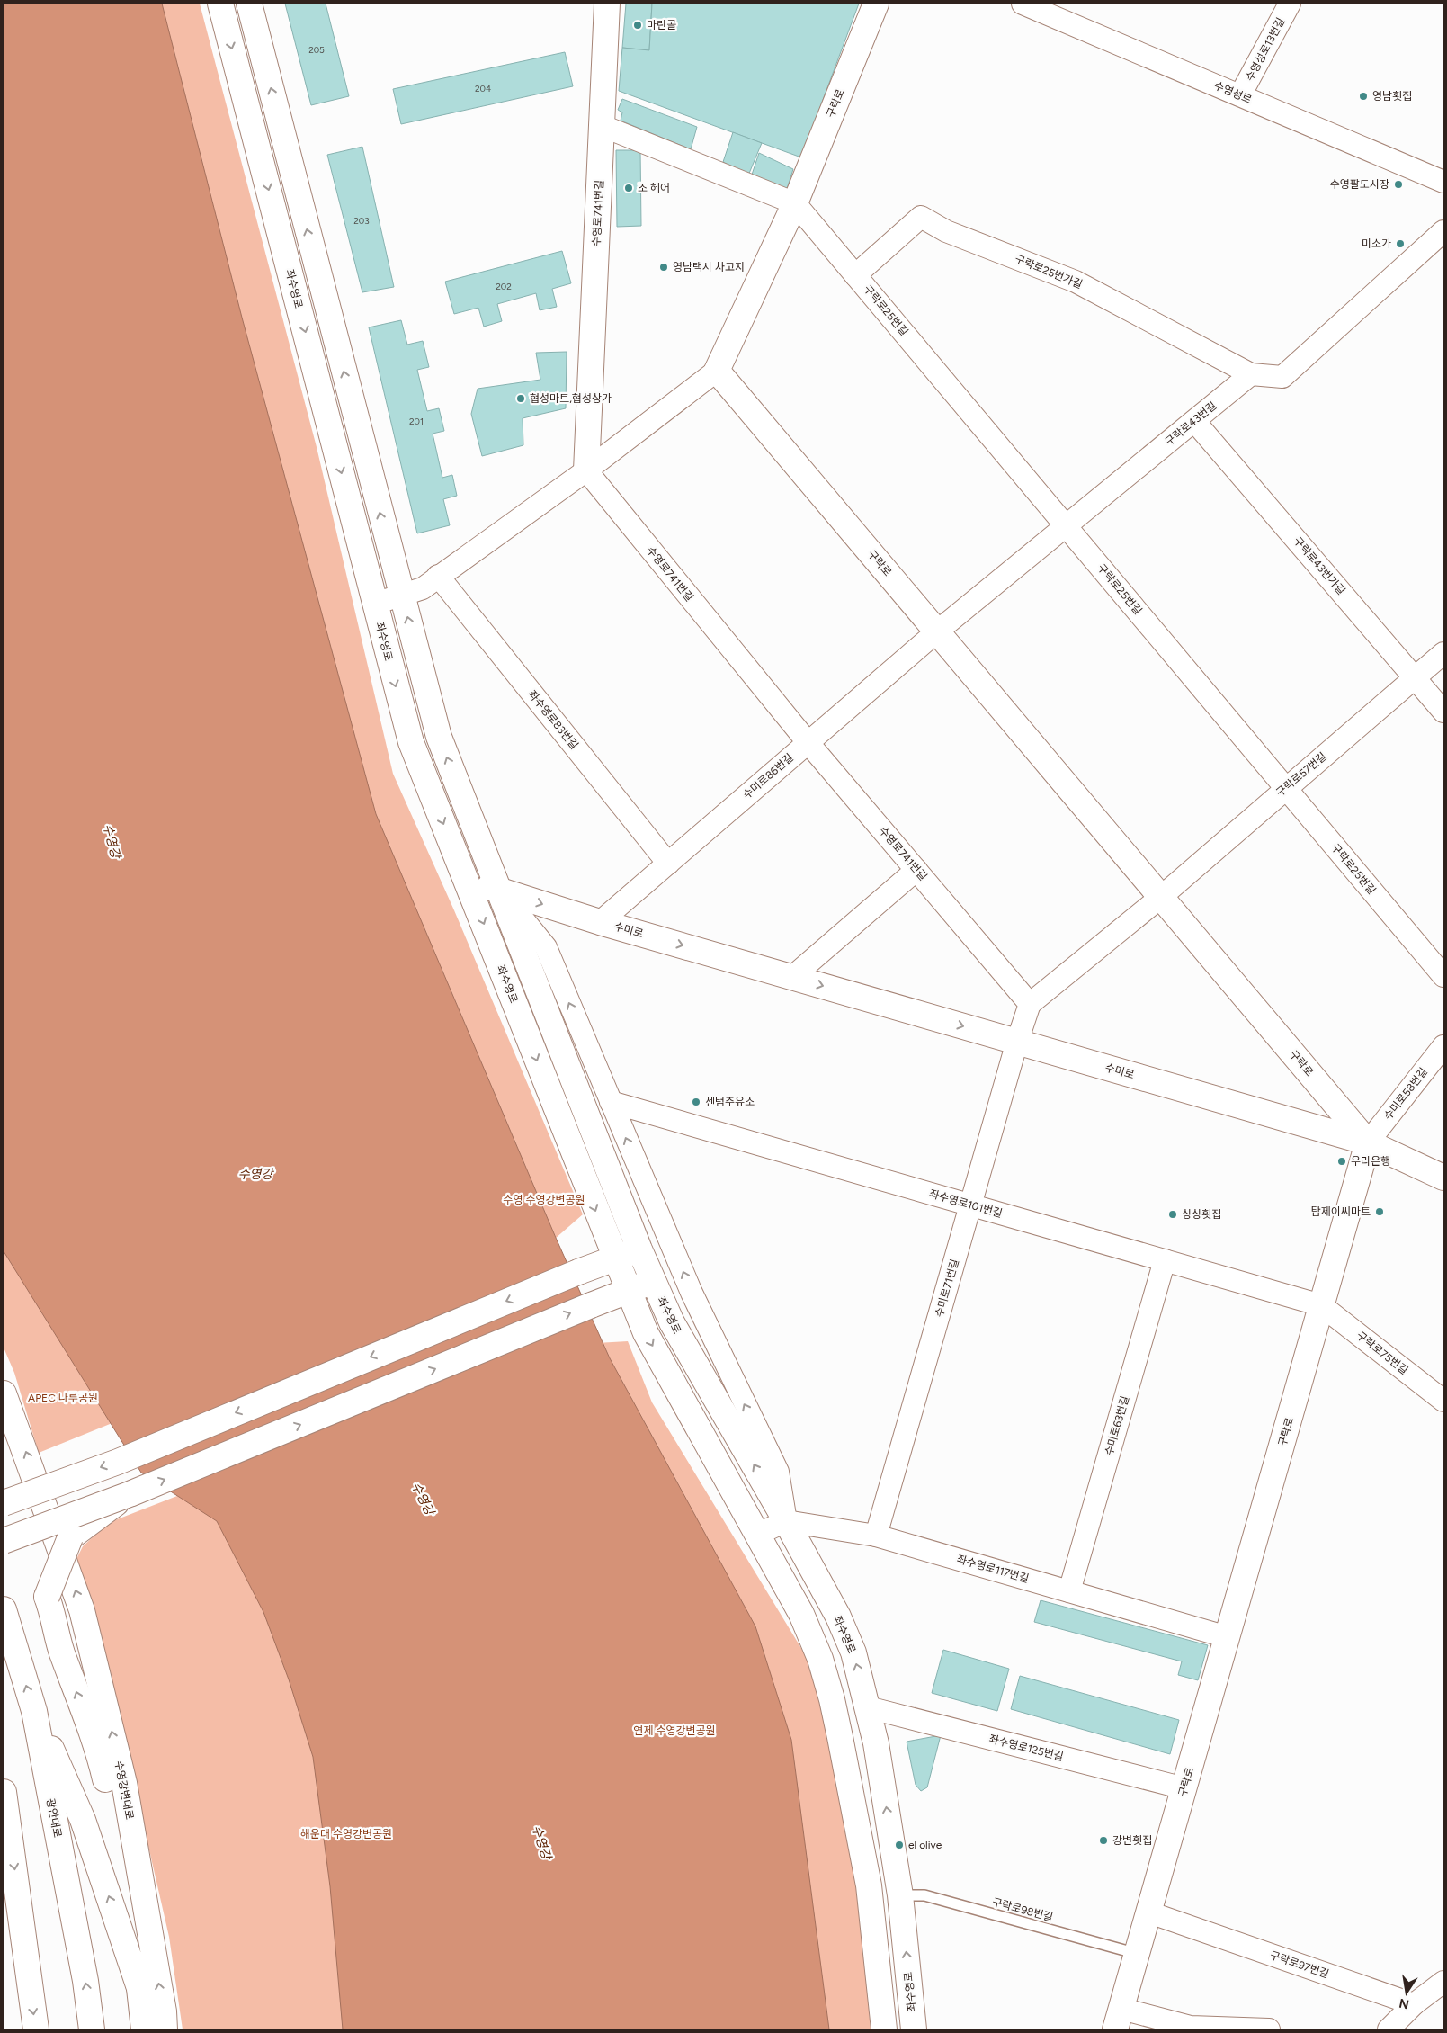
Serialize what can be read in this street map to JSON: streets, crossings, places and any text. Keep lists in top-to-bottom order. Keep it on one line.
{"streets":{"main road":["구락로","수영로741번길","좌수영로","수미로","수영강변대로","광안대로"],"street":["수영성로13번길","수영성로","구락로25번가길","구락로25번길","구락로43번길","구락로43번가길","좌수영로83번길","구락로57번길","수미로86번길","수미로58번길","좌수영로101번길","수미로71번길","구락로75번길","수미로63번길","좌수영로117번길","좌수영로125번길","구락로97번길"],"lane":["구락로98번길"]},"crossings":[["수영성로13번길","수영성로"],["구락로","구락로25번길"],["구락로","구락로43번길"],["구락로","구락로57번길"],["구락로","수미로86번길"],["구락로","수미로"],["구락로","수미로58번길"],["구락로","좌수영로101번길"],["구락로","구락로75번길"],["구락로","좌수영로117번길"],["구락로","좌수영로125번길"],["구락로","구락로98번길"],["구락로","구락로97번길"],["수영로741번길","수미로86번길"],["구락로25번가길","구락로25번길"],["구락로25번가길","구락로43번길"],["좌수영로","수미로"],["좌수영로","좌수영로117번길"],["좌수영로","좌수영로125번길"],["좌수영로","구락로98번길"],["구락로25번길","구락로43번길"],["구락로25번길","구락로57번길"],["구락로43번길","구락로43번가길"],["구락로43번길","수미로86번길"],["구락로43번가길","구락로57번길"],["좌수영로83번길","수미로86번길"],["수미로86번길","수미로"],["수미로","수미로58번길"],["수미로","수미로71번길"],["좌수영로101번길","수미로71번길"],["좌수영로101번길","구락로75번길"],["좌수영로101번길","수미로63번길"],["수미로71번길","좌수영로117번길"],["수미로63번길","좌수영로117번길"]],"one_way":["수미로"],"water":["수영강"],"parks":["수영 수영강변공원","APEC 나루공원","연제 수영강변공원","해운대 수영강변공원"],"places":["마린콜","영남횟집","수영팔도시장","조 헤어","미소가","영남택시 차고지","협성마트,협성상가","센텀주유소","우리은행","탑제이씨마트","싱싱횟집","강변횟집","el olive"],"house_numbers":["205","204","203","202","201"],"north":"bottom"}
